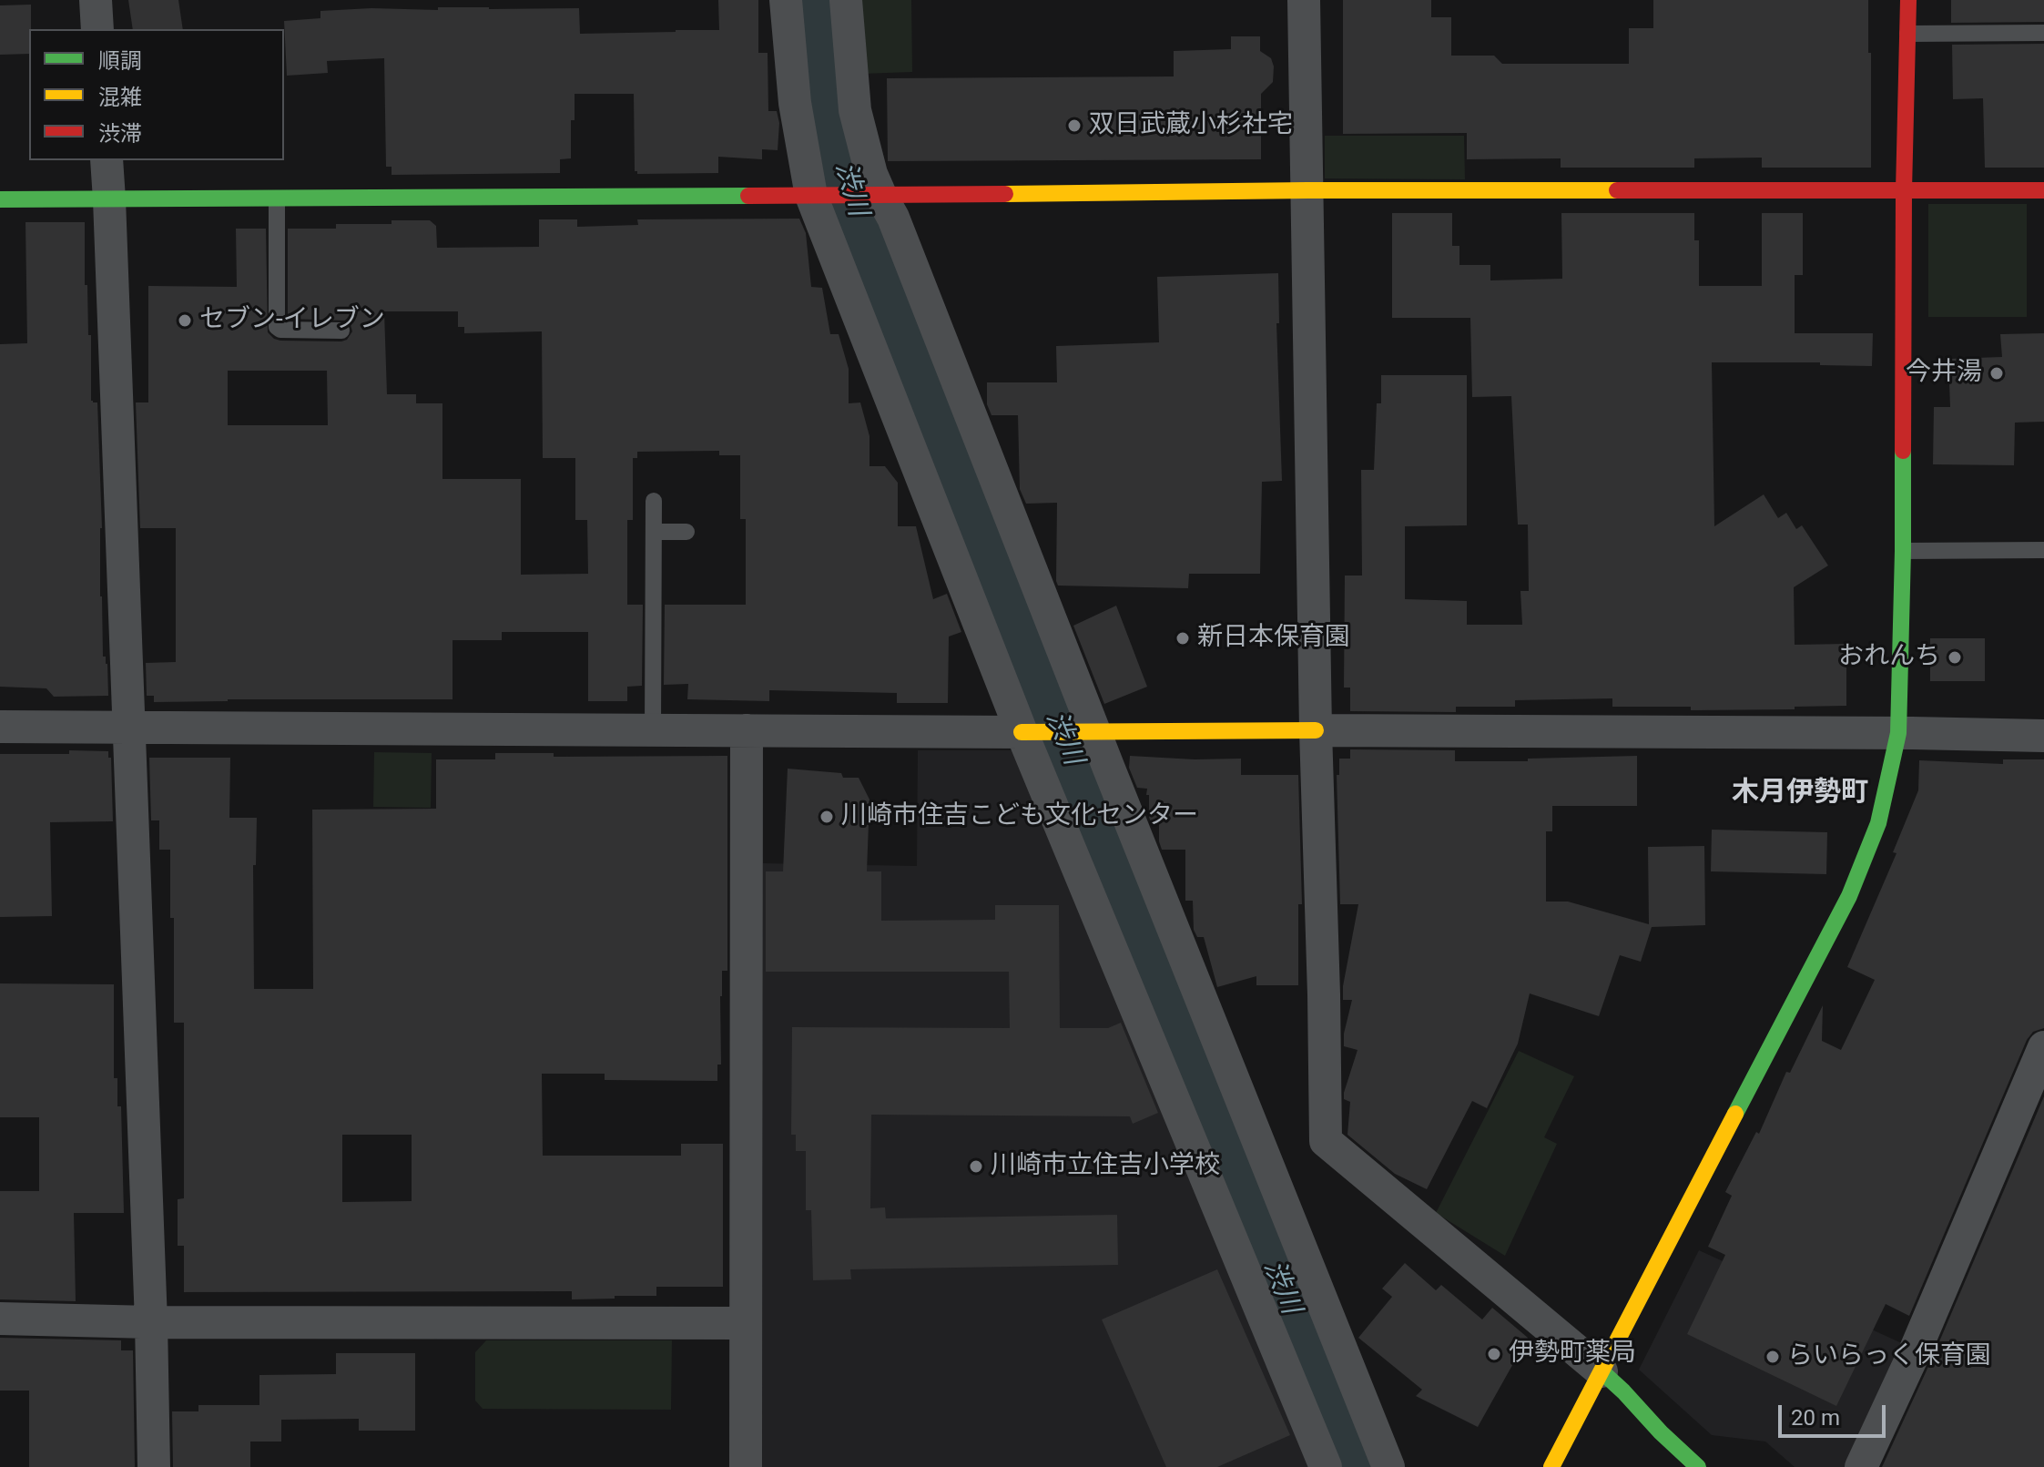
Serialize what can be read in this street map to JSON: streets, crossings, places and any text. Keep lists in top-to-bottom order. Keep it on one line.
{"districts":["木月伊勢町"],"water":["渋川"],"places":["双日武蔵小杉社宅","セブン-イレブン","今井湯","新日本保育園","おれんち","川崎市住吉こども文化センター","川崎市立住吉小学校","伊勢町薬局","らいらっく保育園"],"legend":["順調","混雑","渋滞"],"scale_bar":"20 m"}
